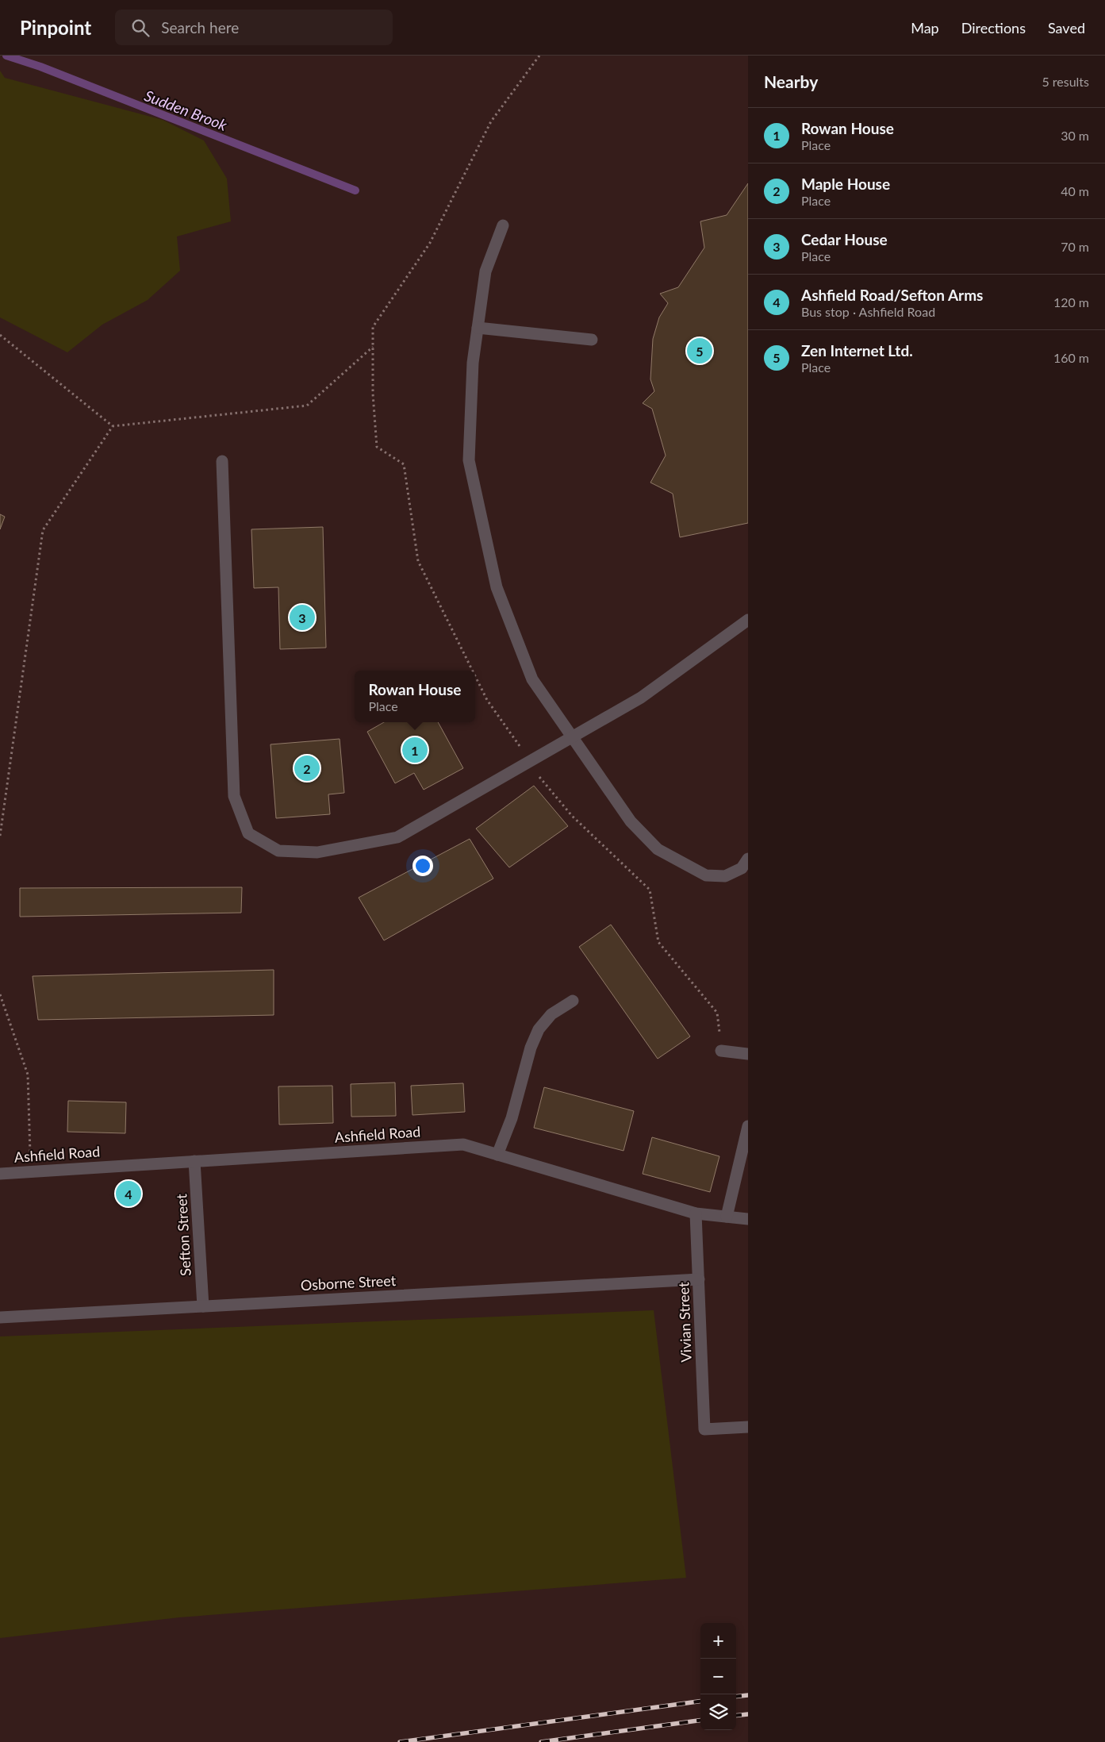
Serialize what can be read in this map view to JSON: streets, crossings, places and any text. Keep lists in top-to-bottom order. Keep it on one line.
{"streets":{"street":["Ashfield Road","Sefton Street","Osborne Street","Vivian Street"]},"crossings":[["Ashfield Road","Sefton Street"],["Ashfield Road","Vivian Street"],["Sefton Street","Osborne Street"],["Osborne Street","Vivian Street"]],"water":["Sudden Brook"],"page":{"header":"Pinpoint","search":"Search here","nav":["Map","Directions","Saved"],"heading":["Nearby","5 results"],"list":[{"mark":"1","name":"Rowan House","note":"Place","value":"30 m"},{"mark":"2","name":"Maple House","note":"Place","value":"40 m"},{"mark":"3","name":"Cedar House","note":"Place","value":"70 m"},{"mark":"4","name":"Ashfield Road/Sefton Arms","note":"Bus stop · Ashfield Road","value":"120 m"},{"mark":"5","name":"Zen Internet Ltd.","note":"Place","value":"160 m"}],"pins":["5","3","1","2","4"],"popup":["Rowan House","Place"],"map_buttons":["+","−"]}}
